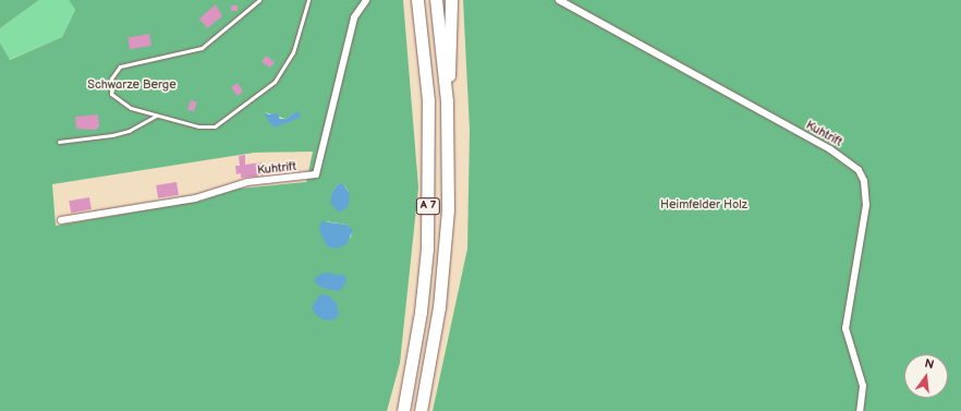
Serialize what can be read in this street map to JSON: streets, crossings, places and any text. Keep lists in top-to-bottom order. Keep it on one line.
{"streets":{"highway":["A 7"],"street":["Kuhtrift"]},"parks":["Schwarze Berge","Heimfelder Holz"],"north":"top"}
